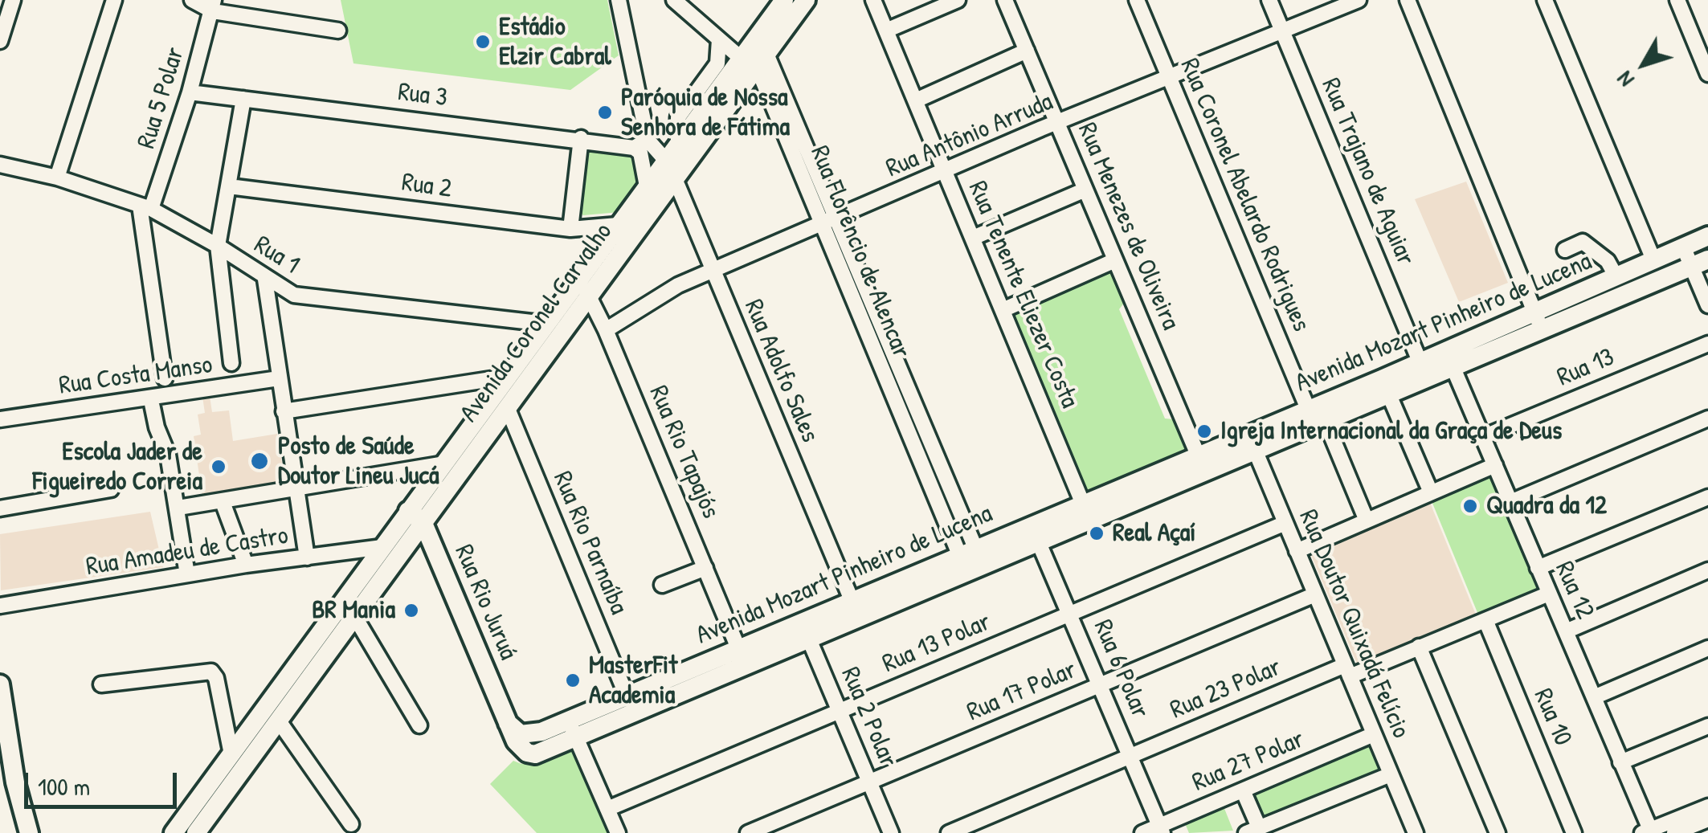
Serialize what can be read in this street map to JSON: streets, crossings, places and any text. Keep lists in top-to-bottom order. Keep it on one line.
{"streets":{"main road":["Avenida Coronel Carvalho","Avenida Mozart Pinheiro de Lucena","Rua Rio Juruá"],"street":["Rua 3","Rua 5 Polar","Rua Antônio Arruda","Rua Trajano de Aguiar","Rua 2","Rua Coronel Abelardo Rodrigues","Rua Menezes de Oliveira","Rua Florêncio de Alencar","Rua 1","Rua Tenente Eliezer Costa","Rua 13","Rua Adolfo Sales","Rua Costa Manso","Rua Rio Tapajós","Rua Rio Parnaíba","Rua Amadeu de Castro","Rua 12","Rua Doutor Quixadá Felício","Rua 13 Polar","Rua 6 Polar","Rua 23 Polar","Rua 17 Polar","Rua 2 Polar","Rua 10","Rua 27 Polar"]},"crossings":[["Rua 3","Rua 5 Polar"],["Rua 3","Rua Adolfo Sales"],["Rua 5 Polar","Rua 1"],["Rua Antônio Arruda","Rua Trajano de Aguiar"],["Rua Antônio Arruda","Rua Coronel Abelardo Rodrigues"],["Rua Antônio Arruda","Rua Menezes de Oliveira"],["Rua Antônio Arruda","Rua Florêncio de Alencar"],["Rua Antônio Arruda","Rua Tenente Eliezer Costa"],["Rua Antônio Arruda","Rua Adolfo Sales"],["Rua Antônio Arruda","Rua Rio Tapajós"],["Rua Trajano de Aguiar","Avenida Mozart Pinheiro de Lucena"],["Rua 2","Avenida Coronel Carvalho"],["Rua Coronel Abelardo Rodrigues","Avenida Mozart Pinheiro de Lucena"],["Rua Menezes de Oliveira","Avenida Mozart Pinheiro de Lucena"],["Rua Florêncio de Alencar","Avenida Coronel Carvalho"],["Rua Florêncio de Alencar","Avenida Mozart Pinheiro de Lucena"],["Rua 1","Avenida Coronel Carvalho"],["Rua Tenente Eliezer Costa","Avenida Mozart Pinheiro de Lucena"],["Avenida Coronel Carvalho","Rua Adolfo Sales"],["Avenida Coronel Carvalho","Rua Rio Tapajós"],["Avenida Coronel Carvalho","Rua Rio Parnaíba"],["Avenida Coronel Carvalho","Rua Amadeu de Castro"],["Avenida Coronel Carvalho","Rua Rio Juruá"],["Avenida Mozart Pinheiro de Lucena","Rua Adolfo Sales"],["Avenida Mozart Pinheiro de Lucena","Rua Rio Tapajós"],["Avenida Mozart Pinheiro de Lucena","Rua Rio Parnaíba"],["Avenida Mozart Pinheiro de Lucena","Rua 12"],["Avenida Mozart Pinheiro de Lucena","Rua Rio Juruá"],["Avenida Mozart Pinheiro de Lucena","Rua Doutor Quixadá Felício"],["Avenida Mozart Pinheiro de Lucena","Rua 6 Polar"],["Avenida Mozart Pinheiro de Lucena","Rua 2 Polar"],["Rua 13","Rua 12"],["Rua 12","Rua 23 Polar"],["Rua Doutor Quixadá Felício","Rua 13 Polar"],["Rua Doutor Quixadá Felício","Rua 23 Polar"],["Rua Doutor Quixadá Felício","Rua 17 Polar"],["Rua Doutor Quixadá Felício","Rua 27 Polar"],["Rua 13 Polar","Rua 6 Polar"],["Rua 13 Polar","Rua 2 Polar"],["Rua 6 Polar","Rua 23 Polar"],["Rua 6 Polar","Rua 17 Polar"],["Rua 6 Polar","Rua 27 Polar"],["Rua 23 Polar","Rua 10"],["Rua 17 Polar","Rua 2 Polar"]],"places":["Estádio Elzir Cabral","Paróquia de Nossa Senhora de Fátima","Igreja Internacional da Graça de Deus","Posto de Saúde Doutor Lineu Jucá","Escola Jader de Figueiredo Correia","Quadra da 12","Real Açaí","BR Mania","MasterFit Academia"],"scale_bar":"100 m","north":"bottom left"}
